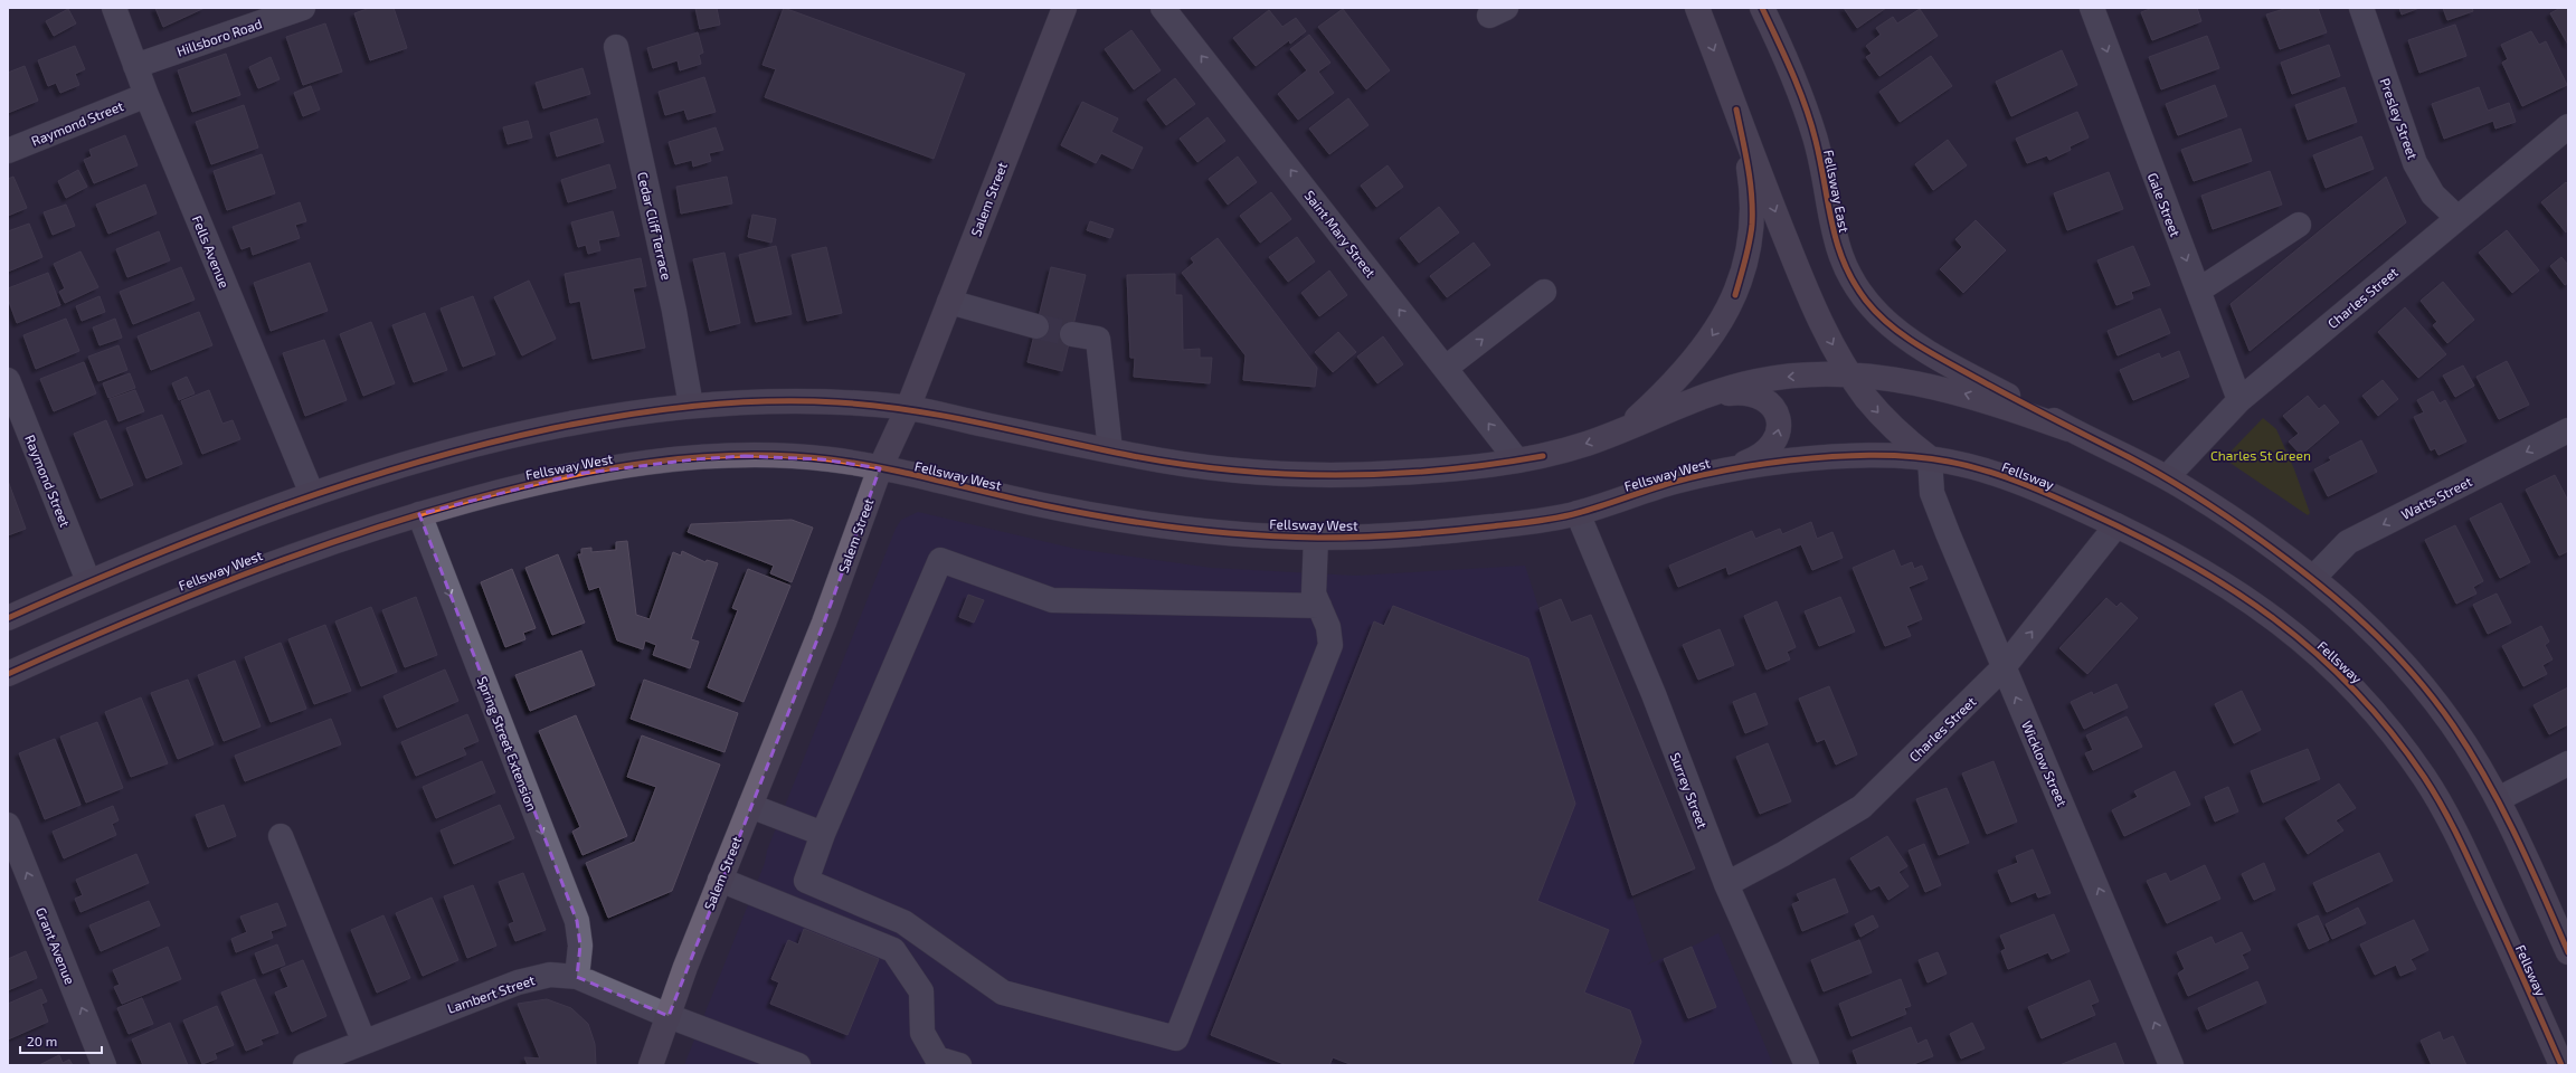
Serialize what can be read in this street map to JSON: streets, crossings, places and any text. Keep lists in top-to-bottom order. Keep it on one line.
{"streets":{"main road":["Fellsway East","Salem Street","Fellsway West","Fellsway"],"street":["Hillsboro Road","Presley Street","Raymond Street","Gale Street","Cedar Cliff Terrace","Saint Mary Street","Fells Avenue","Charles Street","Watts Street","Spring Street Extension","Wicklow Street","Surrey Street","Grant Avenue","Lambert Street"]},"crossings":[["Hillsboro Road","Fells Avenue"],["Presley Street","Charles Street"],["Raymond Street","Fells Avenue"],["Salem Street","Fellsway West"],["Salem Street","Lambert Street"],["Gale Street","Charles Street"],["Charles Street","Fellsway"],["Charles Street","Wicklow Street"],["Charles Street","Surrey Street"],["Fellsway West","Fellsway"],["Fellsway West","Spring Street Extension"],["Fellsway West","Wicklow Street"],["Fellsway West","Surrey Street"],["Fellsway","Wicklow Street"],["Spring Street Extension","Lambert Street"]],"one_way":["Gale Street","Saint Mary Street","Watts Street","Spring Street Extension","Wicklow Street","Grant Avenue"],"parks":["Charles St Green"],"scale_bar":"20 m"}
